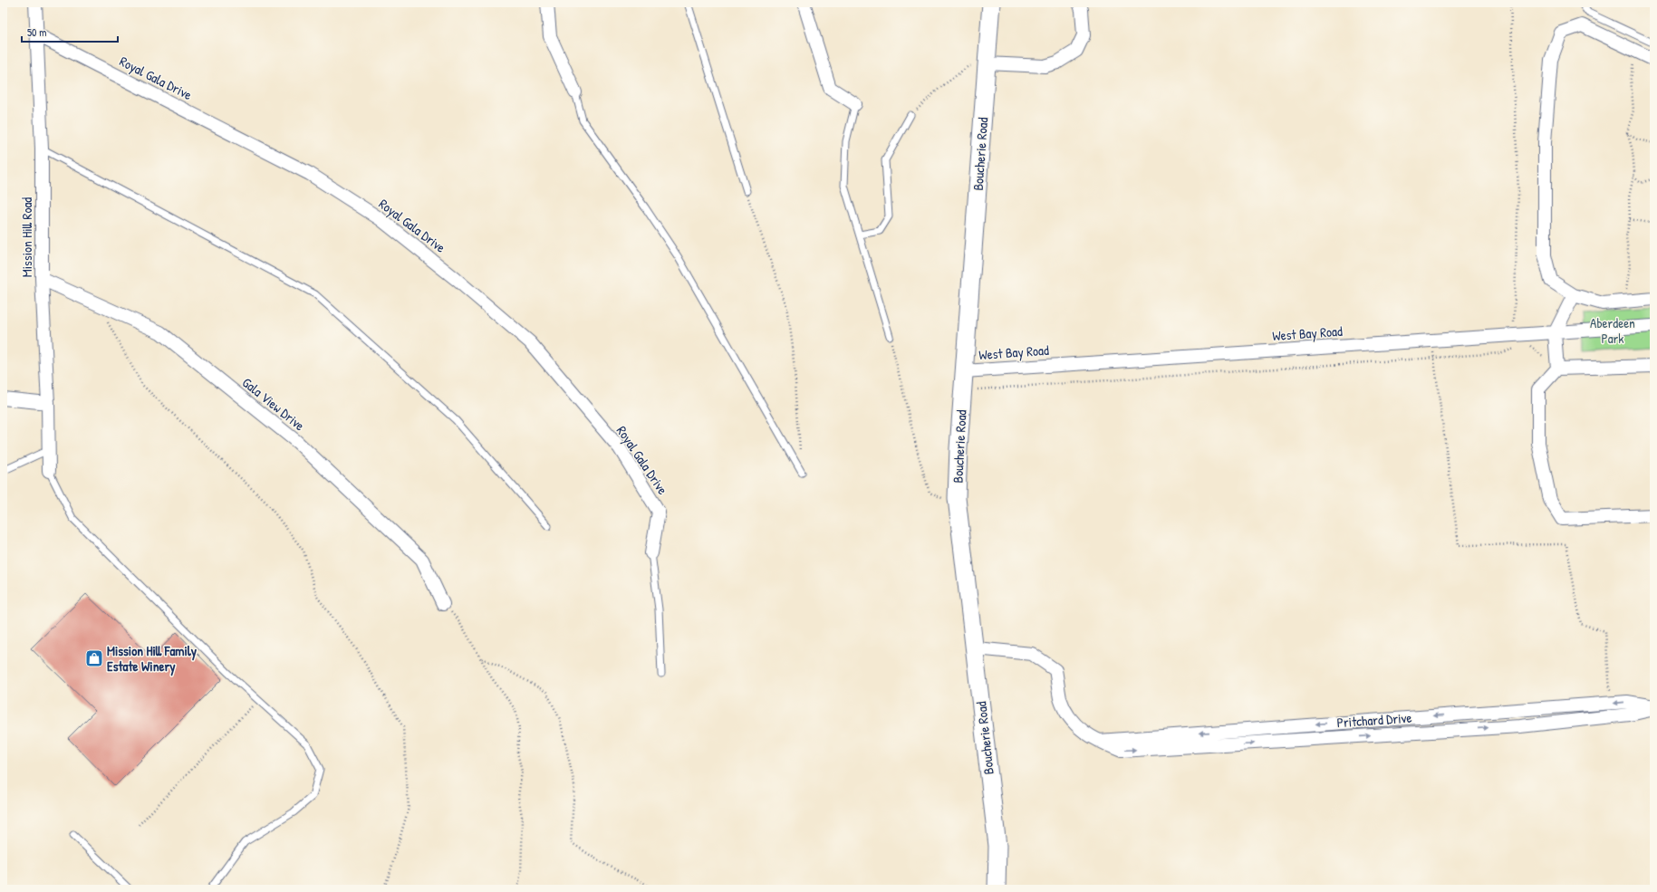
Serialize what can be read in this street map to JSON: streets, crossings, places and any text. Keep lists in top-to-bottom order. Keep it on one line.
{"streets":{"main road":["Boucherie Road"],"street":["Royal Gala Drive","Mission Hill Road","West Bay Road","Gala View Drive","Pritchard Drive"]},"crossings":[["Royal Gala Drive","Mission Hill Road"],["Boucherie Road","West Bay Road"],["Boucherie Road","Pritchard Drive"],["Mission Hill Road","Gala View Drive"]],"parks":["Aberdeen Park"],"places":{"shop":["Mission Hill Family Estate Winery"]},"scale_bar":"50 m"}
